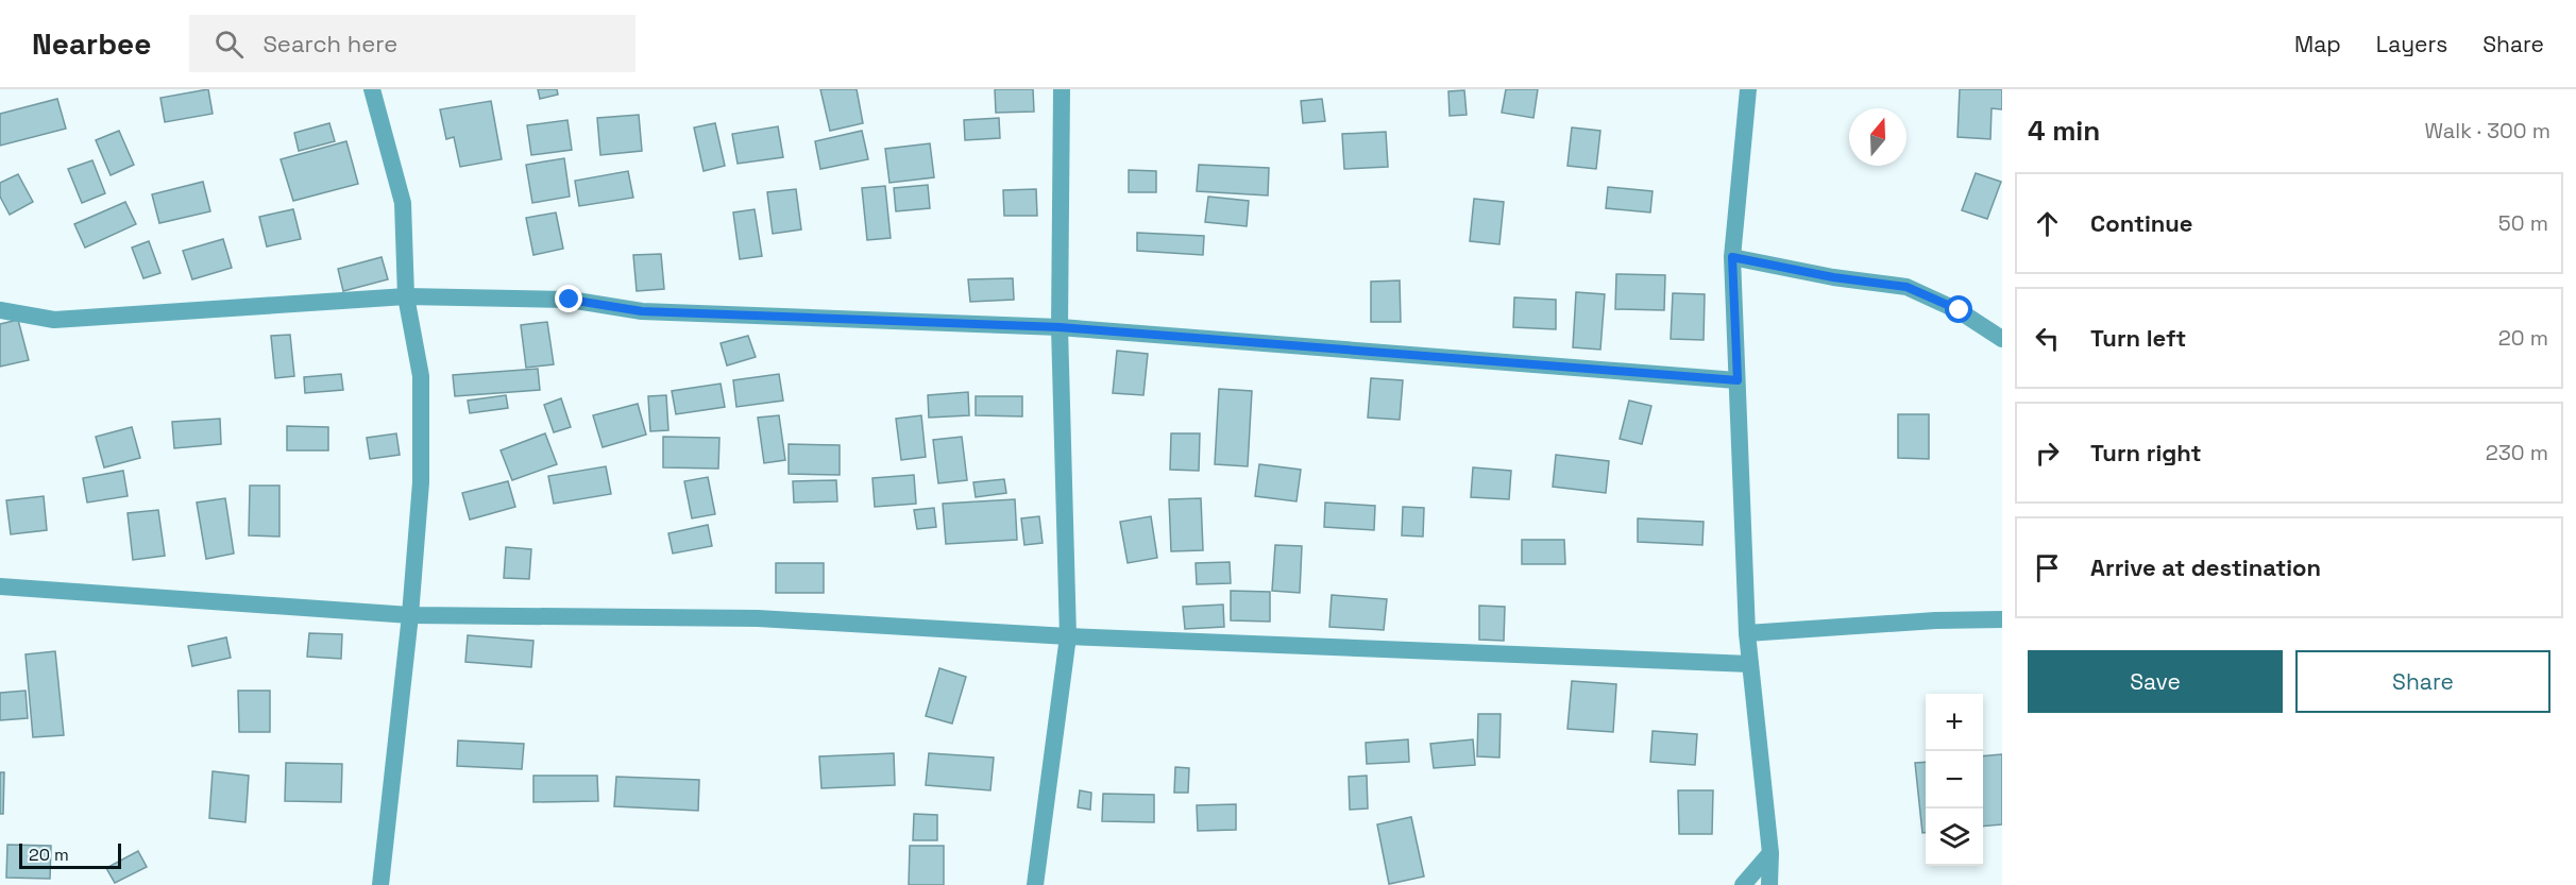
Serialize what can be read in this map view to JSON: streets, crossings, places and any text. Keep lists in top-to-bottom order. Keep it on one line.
{"scale_bar":"20 m","north":"top","page":{"header":"Nearbee","search":"Search here","nav":["Map","Layers","Share"],"heading":["4 min","Walk · 300 m"],"list":[["Continue","50 m"],["Turn left","20 m"],["Turn right","230 m"],"Arrive at destination"],"buttons":["Save","Share"],"map_buttons":["+","−"],"scale":"20 m"}}
